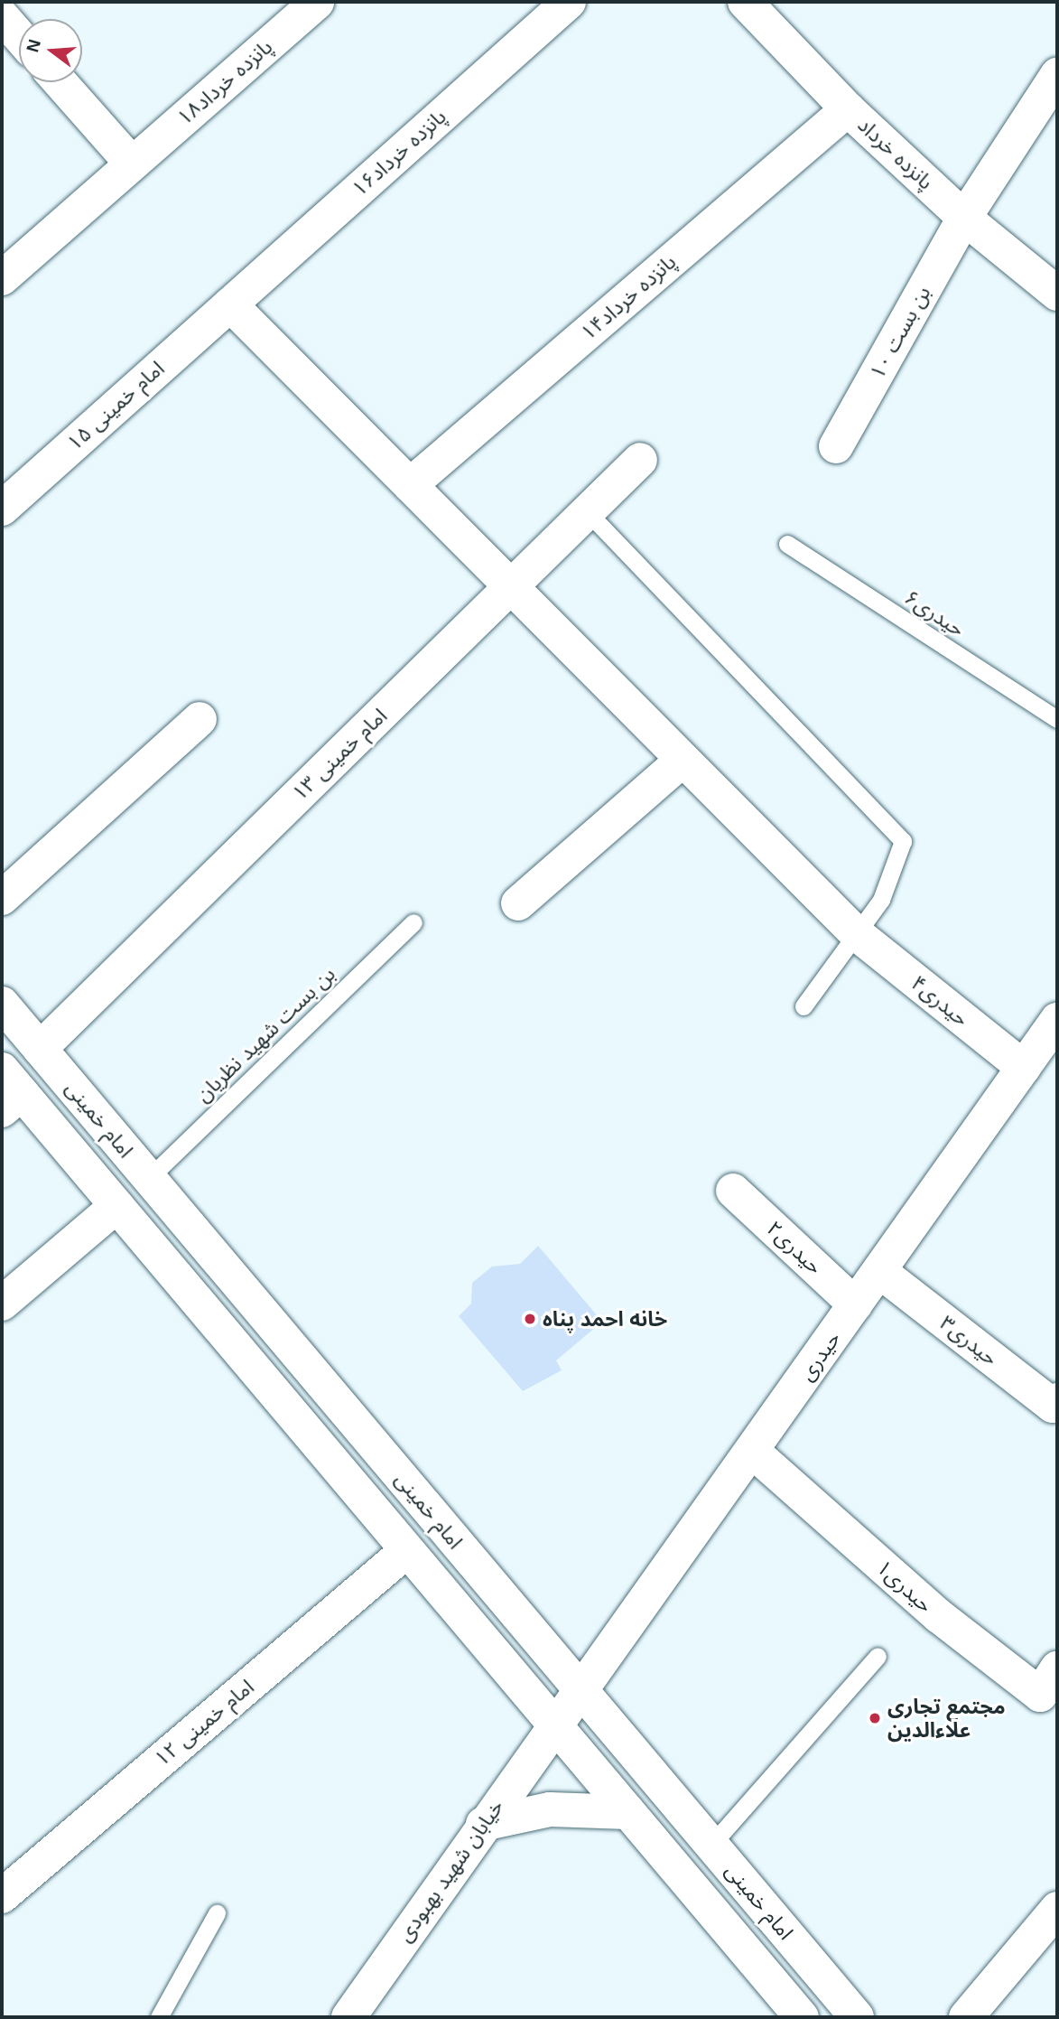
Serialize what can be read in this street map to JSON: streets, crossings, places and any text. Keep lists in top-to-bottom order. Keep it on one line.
{"streets":{"street":["پانزده خرداد۱۸","پانزده خرداد۱۶","پانزده خرداد","پانزده خرداد۱۴","بن بست ۱۰","امام خمینی ۱۵","امام خمینی ۱۳","حیدری۴","امام خمینی","حیدری۲","حیدری۳","حیدری","حیدری۱","امام خمینی ۱۲","خیابان شهید بهبودی"],"lane":["حیدری۶","بن بست شهید نظریان"]},"crossings":[["پانزده خرداد۱۶","امام خمینی ۱۵"],["پانزده خرداد۱۶","حیدری۴"],["پانزده خرداد","پانزده خرداد۱۴"],["پانزده خرداد","بن بست ۱۰"],["پانزده خرداد۱۴","حیدری۴"],["امام خمینی ۱۵","حیدری۴"],["امام خمینی ۱۳","حیدری۴"],["امام خمینی ۱۳","امام خمینی"],["حیدری۴","حیدری"],["بن بست شهید نظریان","امام خمینی"],["امام خمینی","حیدری"],["امام خمینی","امام خمینی ۱۲"],["امام خمینی","خیابان شهید بهبودی"],["حیدری۲","حیدری"],["حیدری۳","حیدری"],["حیدری","حیدری۱"],["حیدری","خیابان شهید بهبودی"]],"places":["خانه احمد پناه","مجتمع تجاری علاءالدین"],"north":"left"}
